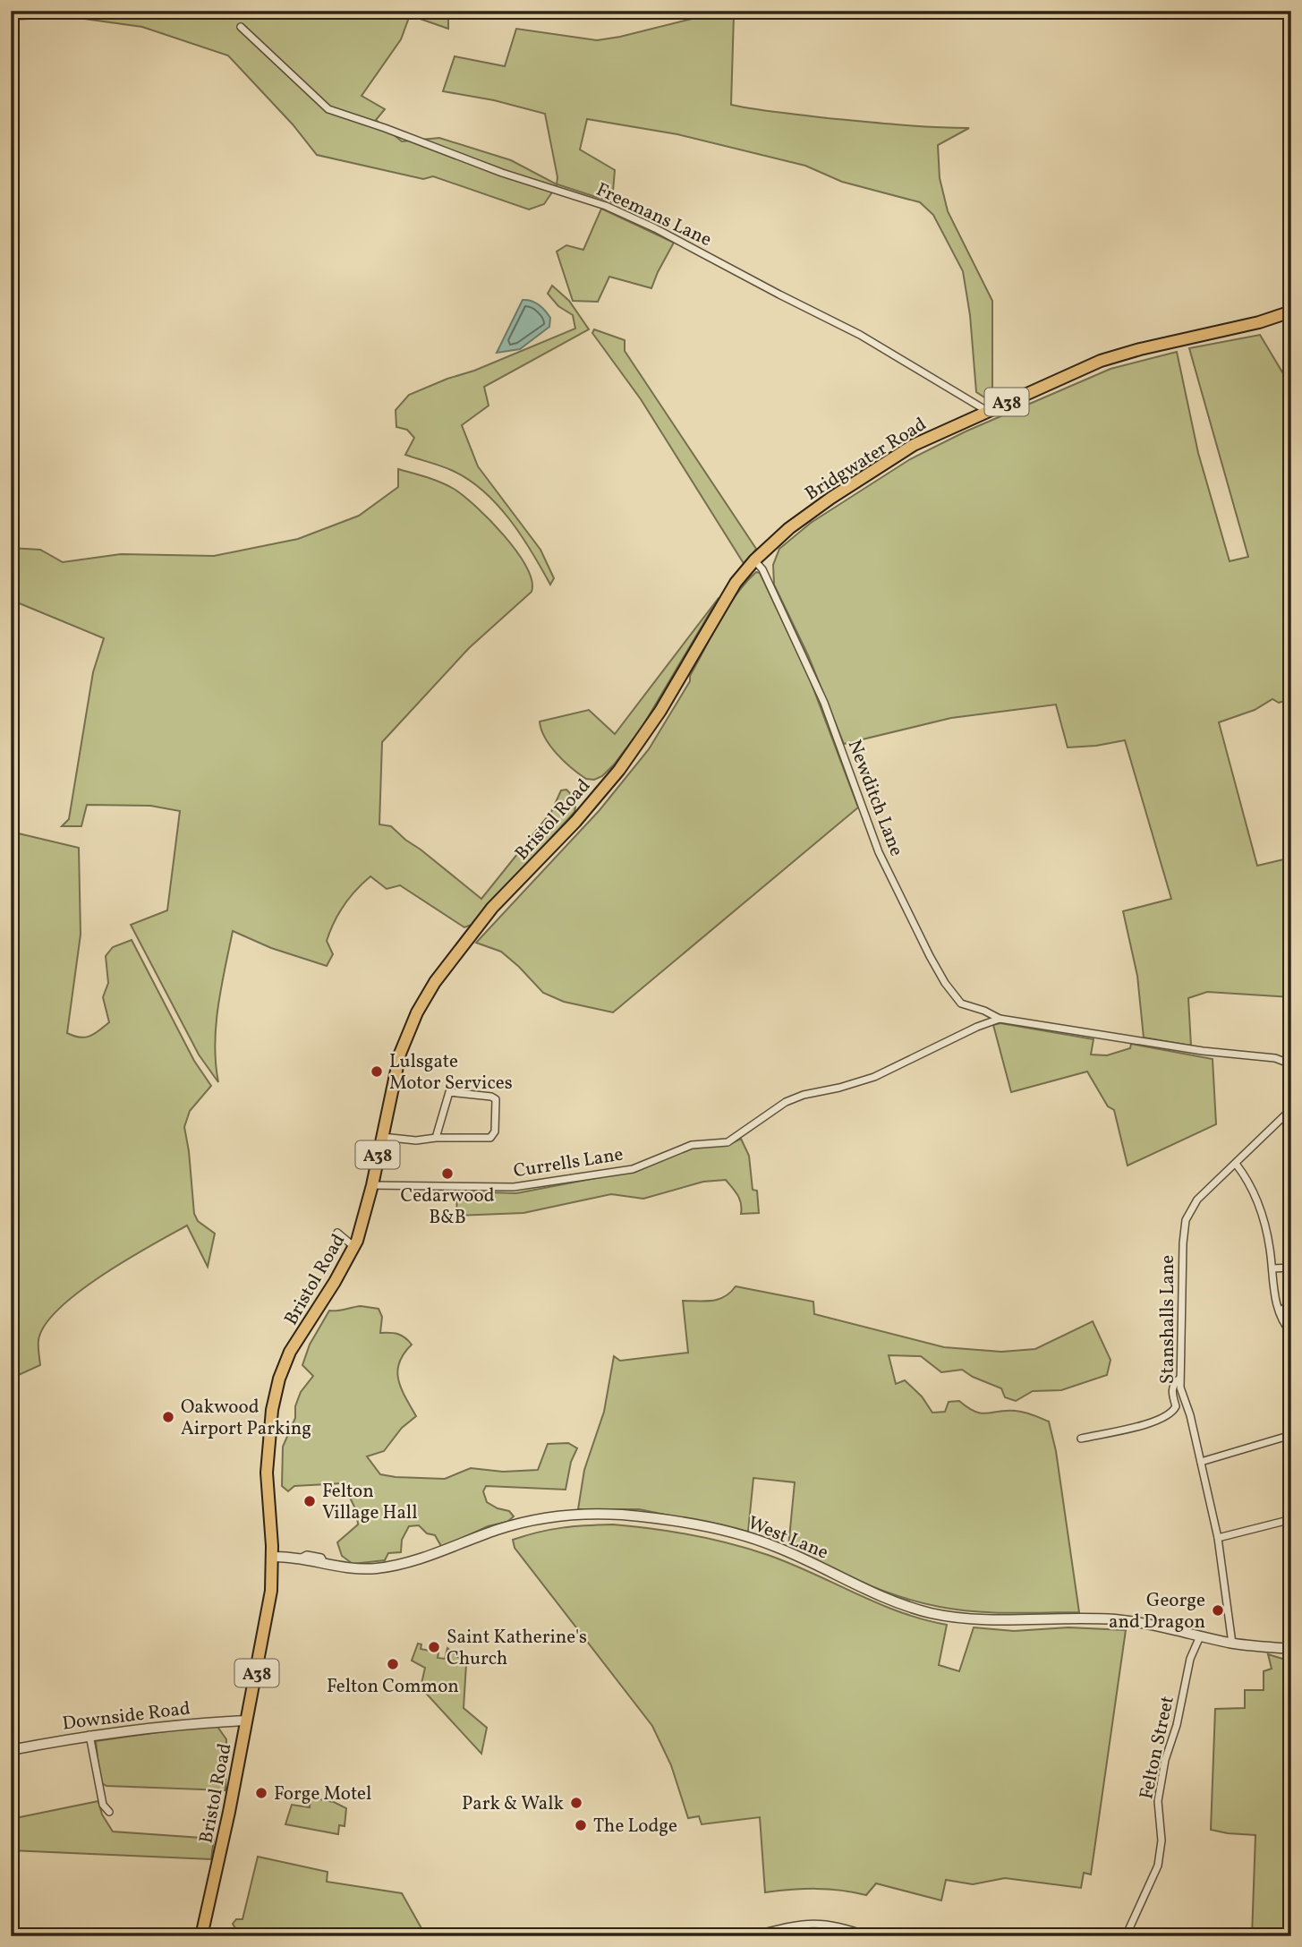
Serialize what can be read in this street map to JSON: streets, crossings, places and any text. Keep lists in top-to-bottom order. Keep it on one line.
{"streets":{"highway":["A38","Bridgwater Road","Bristol Road"],"street":["Freemans Lane","Newditch Lane","Currells Lane","Stanshalls Lane","West Lane","Downside Road","Felton Street"]},"crossings":[["Freemans Lane","Bridgwater Road"],["Bridgwater Road","Newditch Lane"],["Bridgwater Road","Bristol Road"],["Newditch Lane","Bristol Road"],["Newditch Lane","Currells Lane"],["Bristol Road","Currells Lane"],["Bristol Road","West Lane"],["Bristol Road","Downside Road"],["Stanshalls Lane","West Lane"],["West Lane","Felton Street"]],"places":["Lulsgate Motor Services","Cedarwood B&B","Oakwood Airport Parking","Felton Village Hall","George and Dragon","Saint Katherine's Church","Felton Common","Forge Motel","Park & Walk","The Lodge"]}
